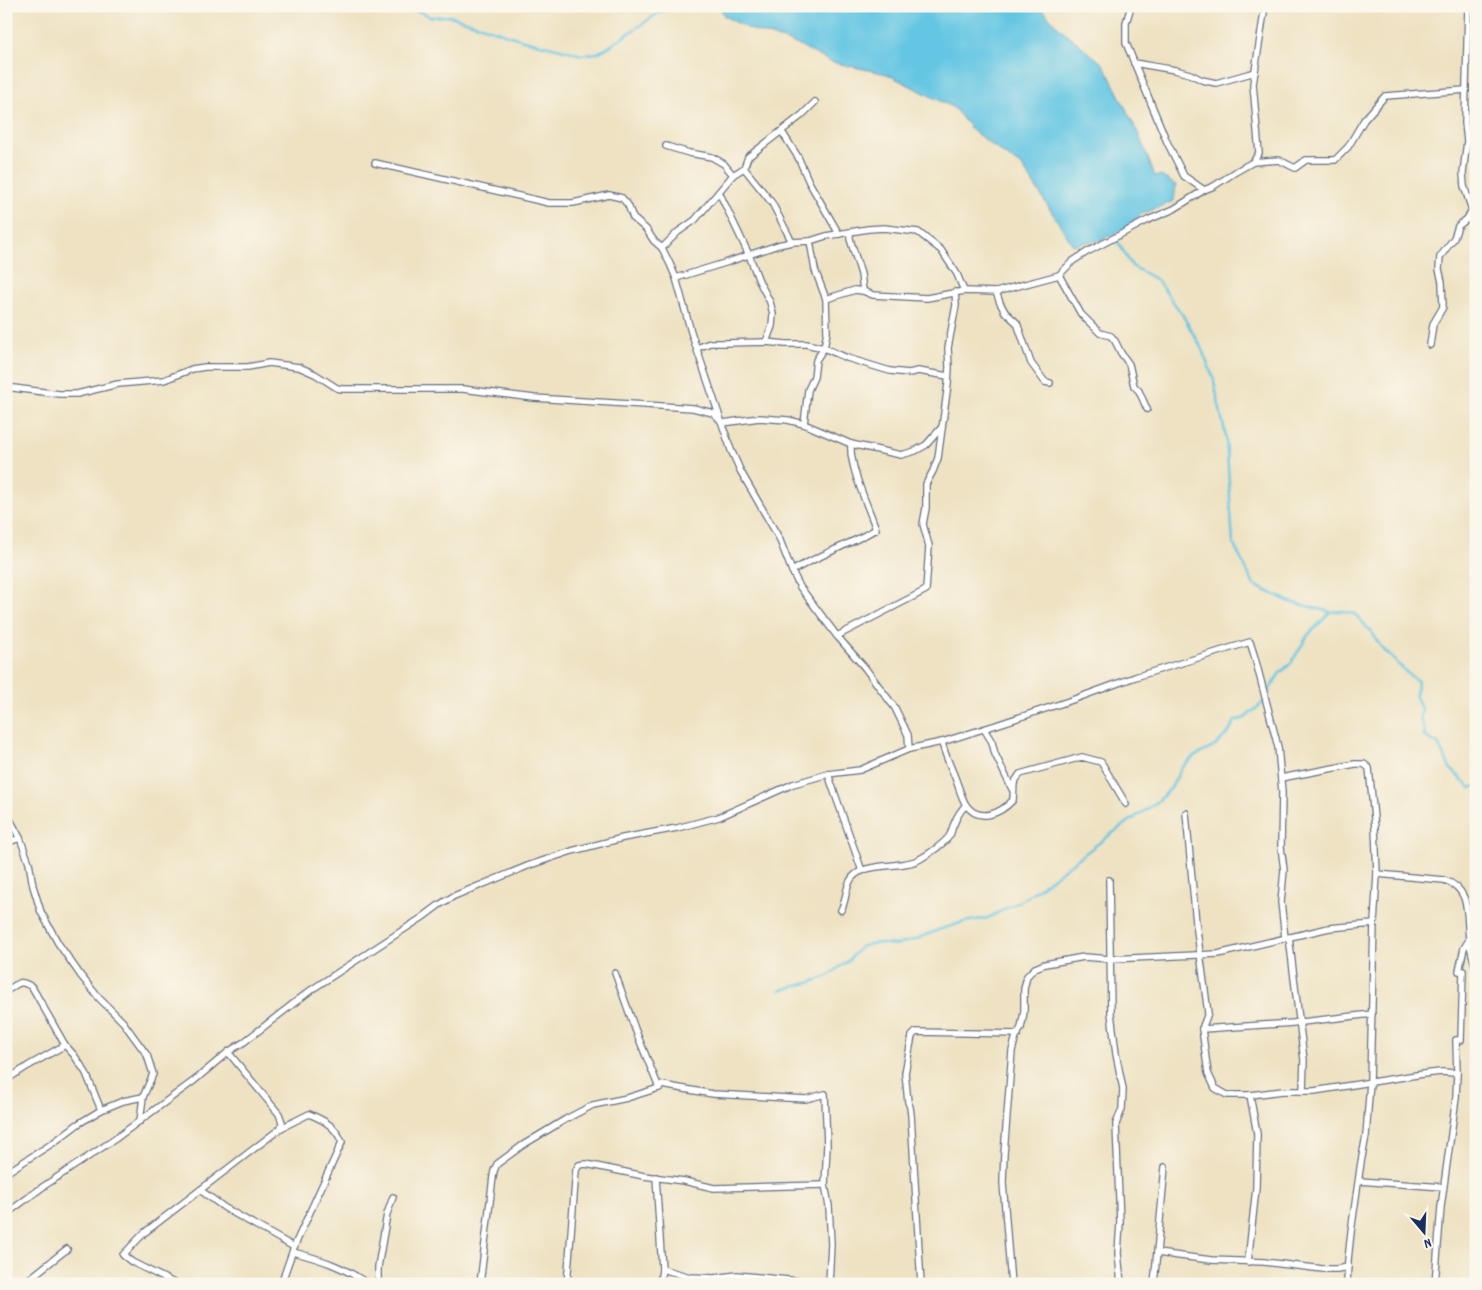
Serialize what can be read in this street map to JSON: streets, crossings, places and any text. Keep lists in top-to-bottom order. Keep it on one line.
{"north":"bottom"}
